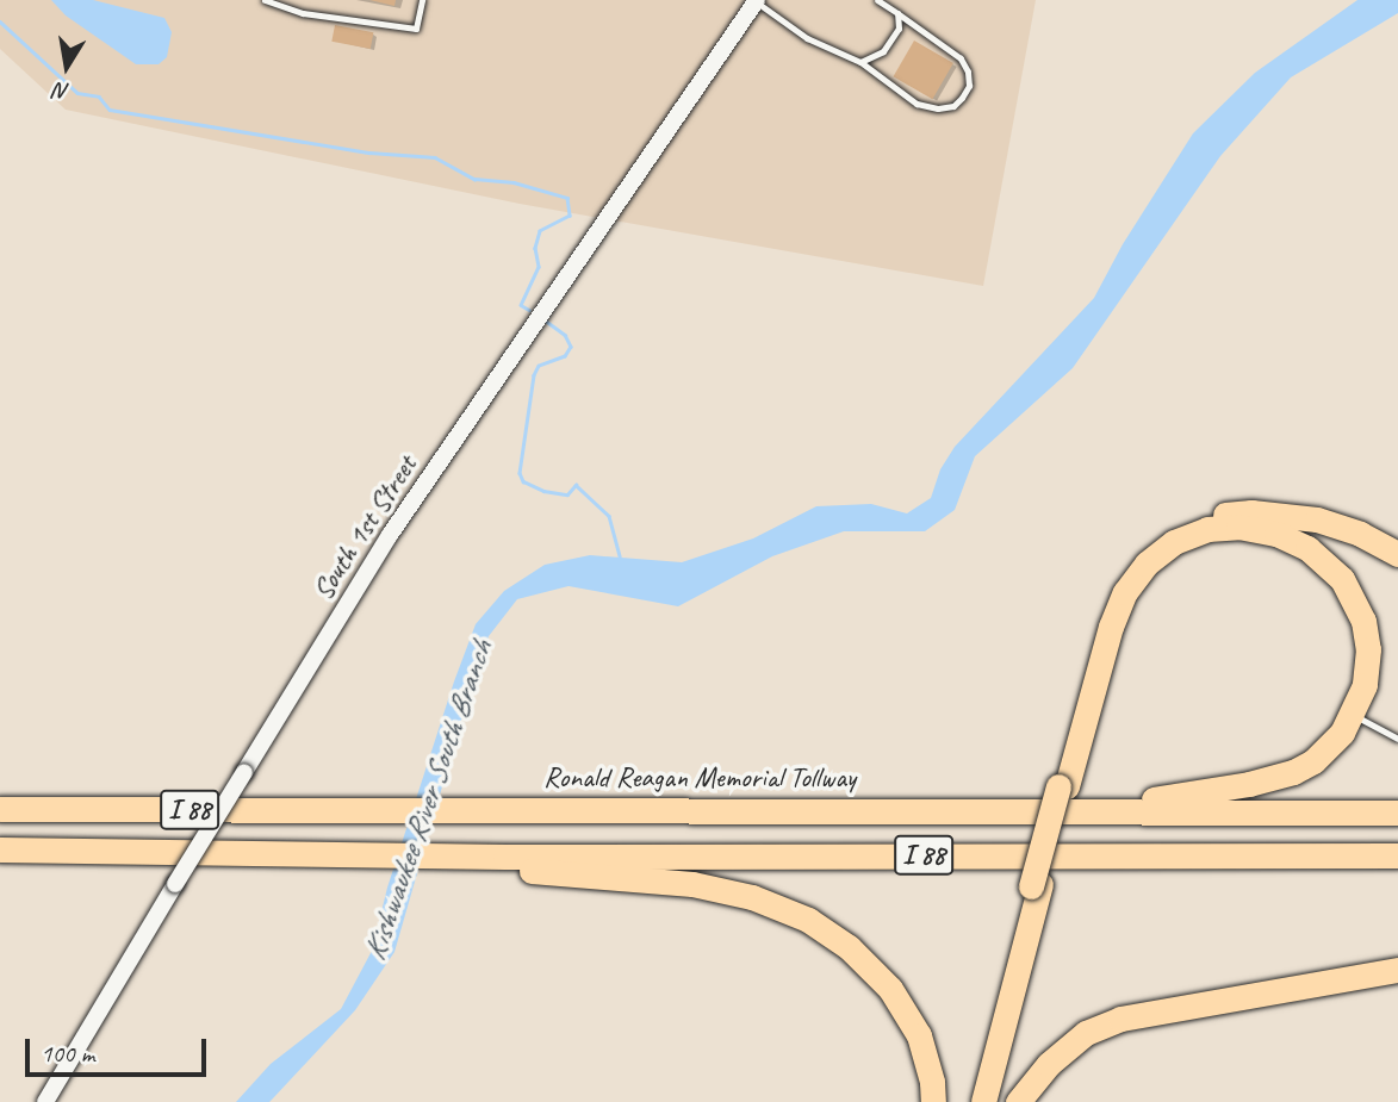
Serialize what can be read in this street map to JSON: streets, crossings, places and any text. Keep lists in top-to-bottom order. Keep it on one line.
{"streets":{"highway":["Ronald Reagan Memorial Tollway","I 88"],"street":["South 1st Street"]},"water":["Kishwaukee River South Branch"],"scale_bar":"100 m","north":"bottom"}
